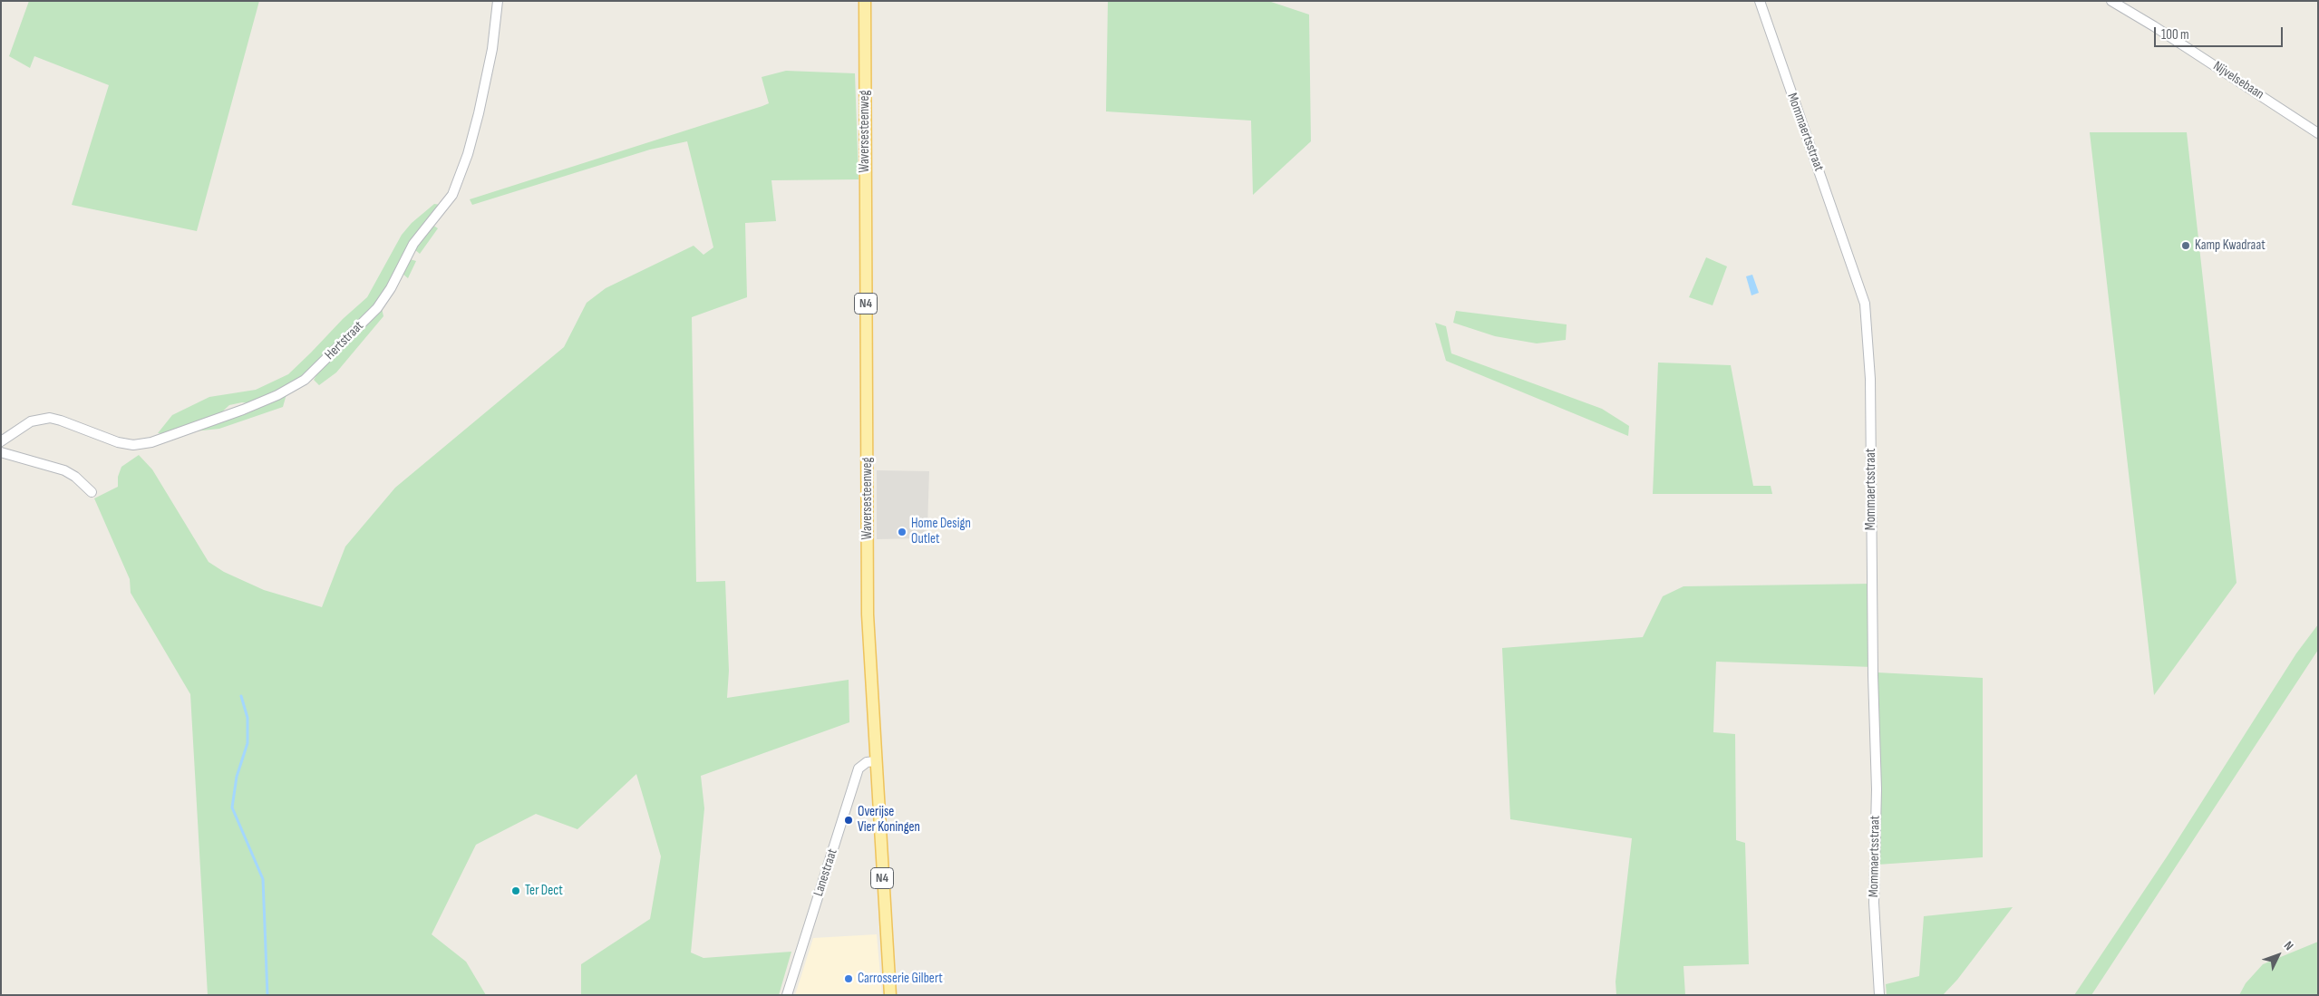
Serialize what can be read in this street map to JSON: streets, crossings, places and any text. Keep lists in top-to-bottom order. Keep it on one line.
{"streets":{"main road":["Waversesteenweg","N4"],"street":["Nijvelsebaan","Mommaertsstraat","Hertstraat","Lanestraat"]},"crossings":[["Waversesteenweg","Lanestraat"]],"places":["Kamp Kwadraat","Home Design Outlet","Overijse Vier Koningen","Ter Dect","Carrosserie Gilbert"],"scale_bar":"100 m","north":"top right"}
